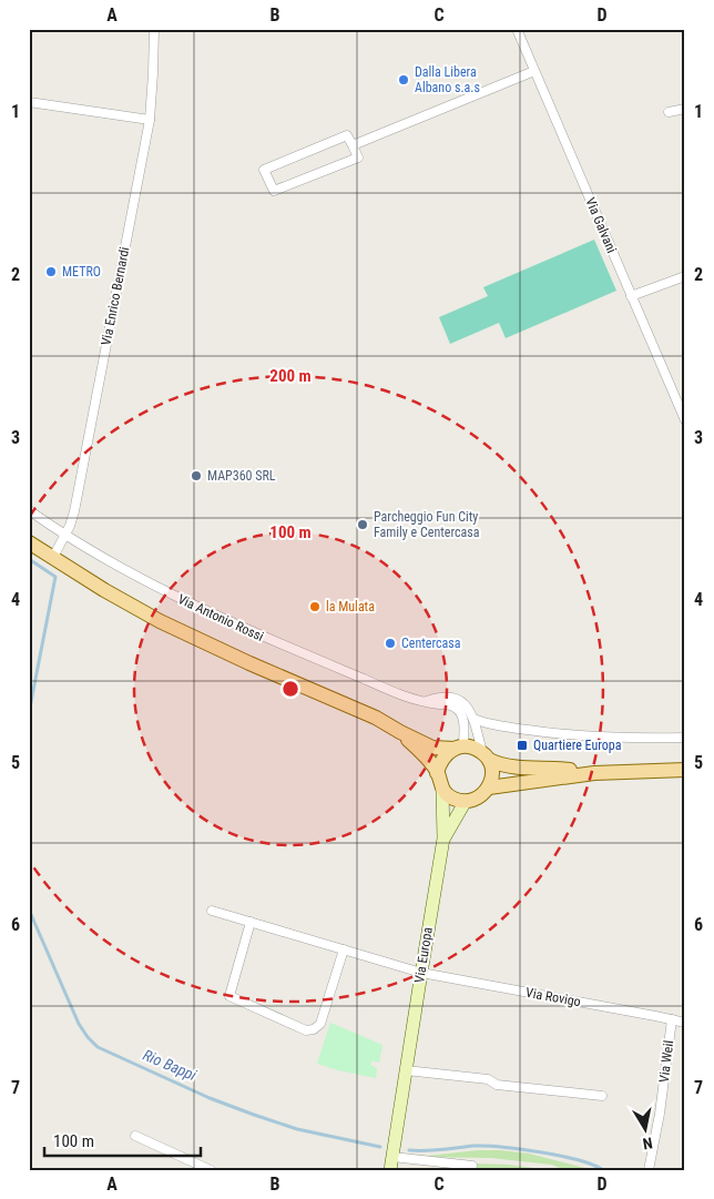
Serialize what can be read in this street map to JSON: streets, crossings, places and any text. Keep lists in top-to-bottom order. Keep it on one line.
{"streets":{"main road":["Via Antonio Rossi"],"street":["Via Galvani","Via Enrico Bernardi","Via Europa","Via Rovigo","Via Weil"]},"crossings":[["Via Enrico Bernardi","Via Antonio Rossi"],["Via Antonio Rossi","Via Europa"],["Via Europa","Via Rovigo"],["Via Rovigo","Via Weil"]],"water":["Rio Bappi"],"places":{"other":["Dalla Libera Albano s.a.s","METRO","MAP360 SRL","Parcheggio Fun City Family e Centercasa","la Mulata","Centercasa"],"transit":["Quartiere Europa"]},"scale_bar":"100 m","north":"bottom","grid":{"columns":["A","B","C","D"],"rows":["1","2","3","4","5","6","7"]},"rings":["200 m","100 m"]}
